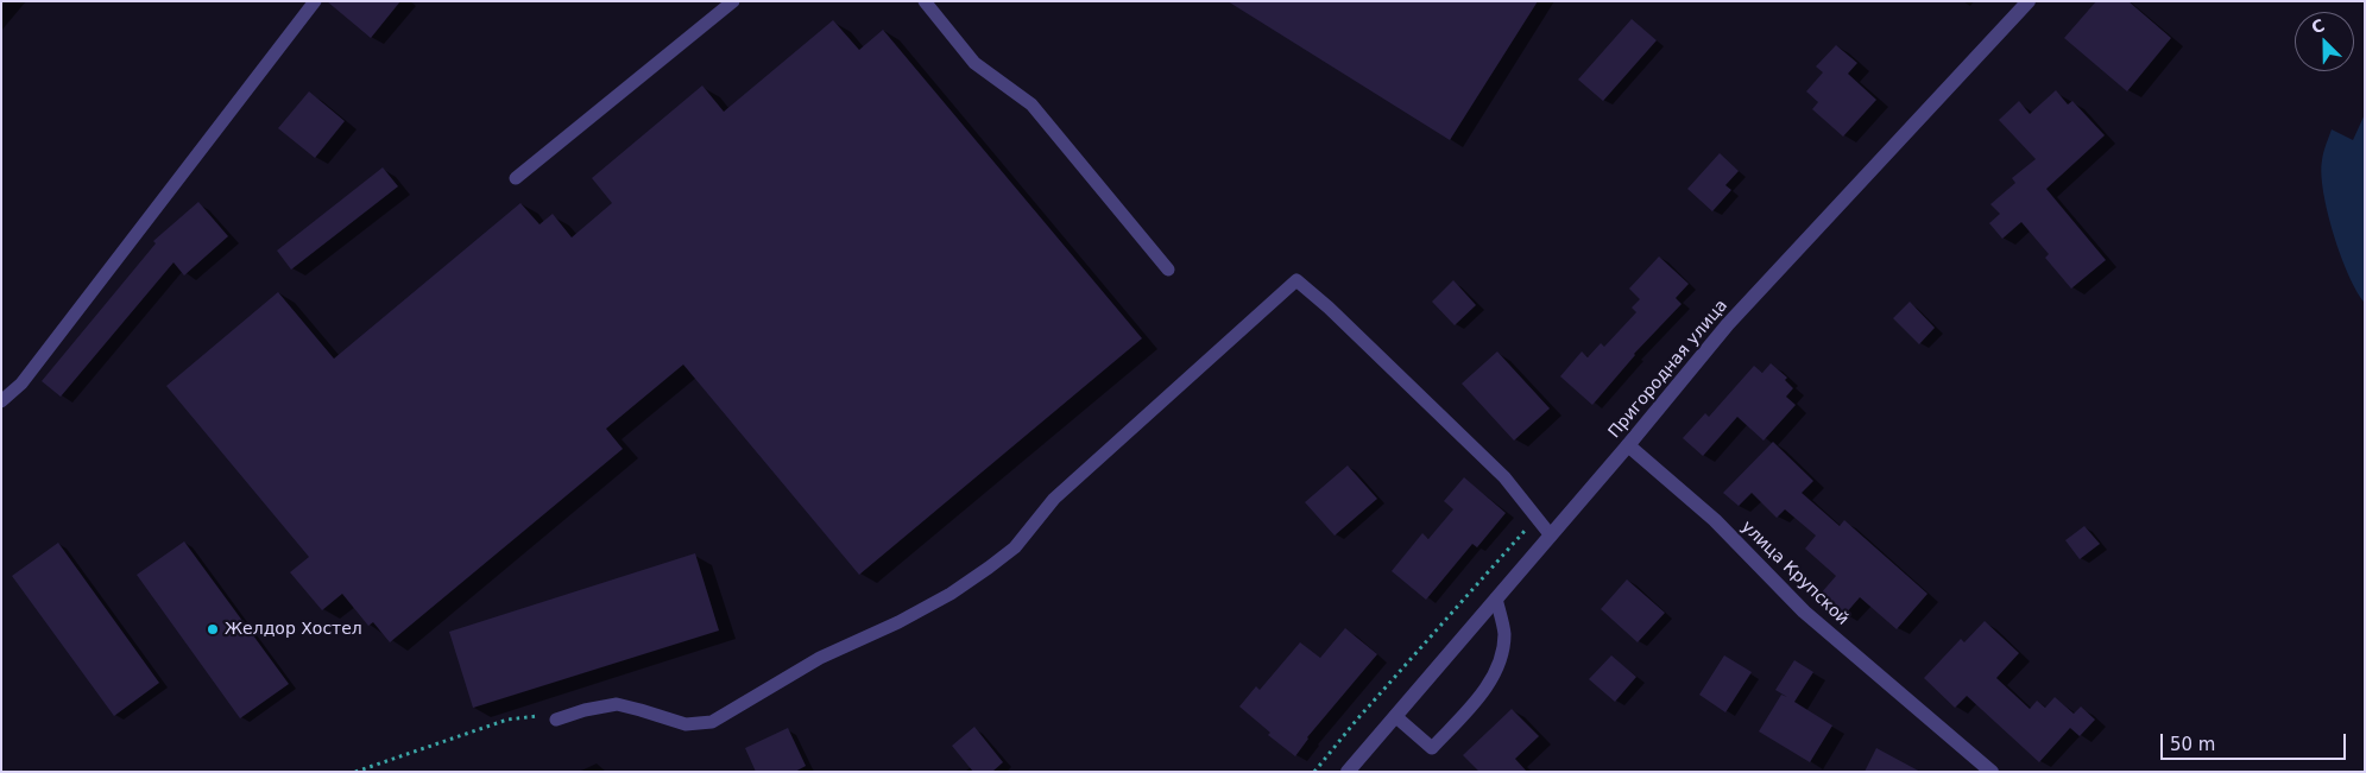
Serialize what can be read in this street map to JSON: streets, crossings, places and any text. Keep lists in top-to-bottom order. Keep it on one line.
{"streets":{"street":["Пригородная улица","улица Крупской"]},"crossings":[["Пригородная улица","улица Крупской"]],"places":["Желдор Хостел"],"scale_bar":"50 m","north":"top left"}
